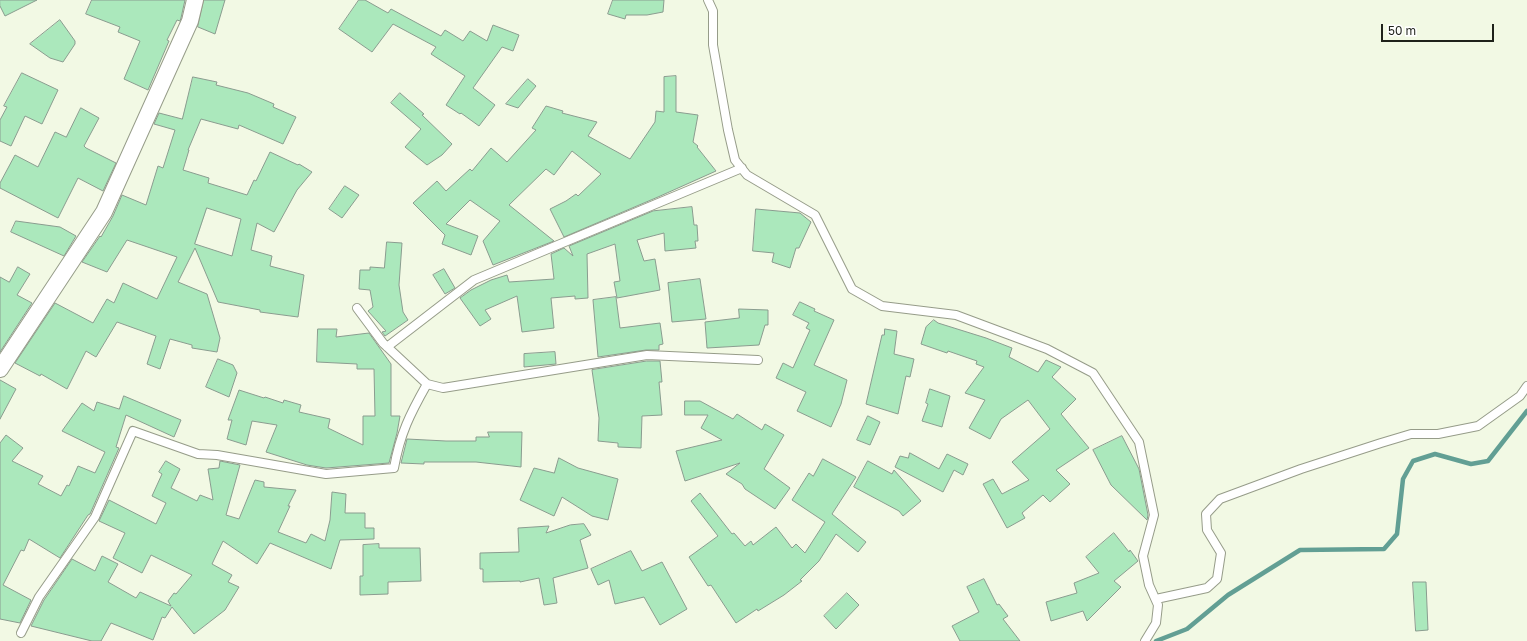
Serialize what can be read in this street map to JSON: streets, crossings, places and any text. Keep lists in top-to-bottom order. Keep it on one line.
{"scale_bar":"50 m"}
